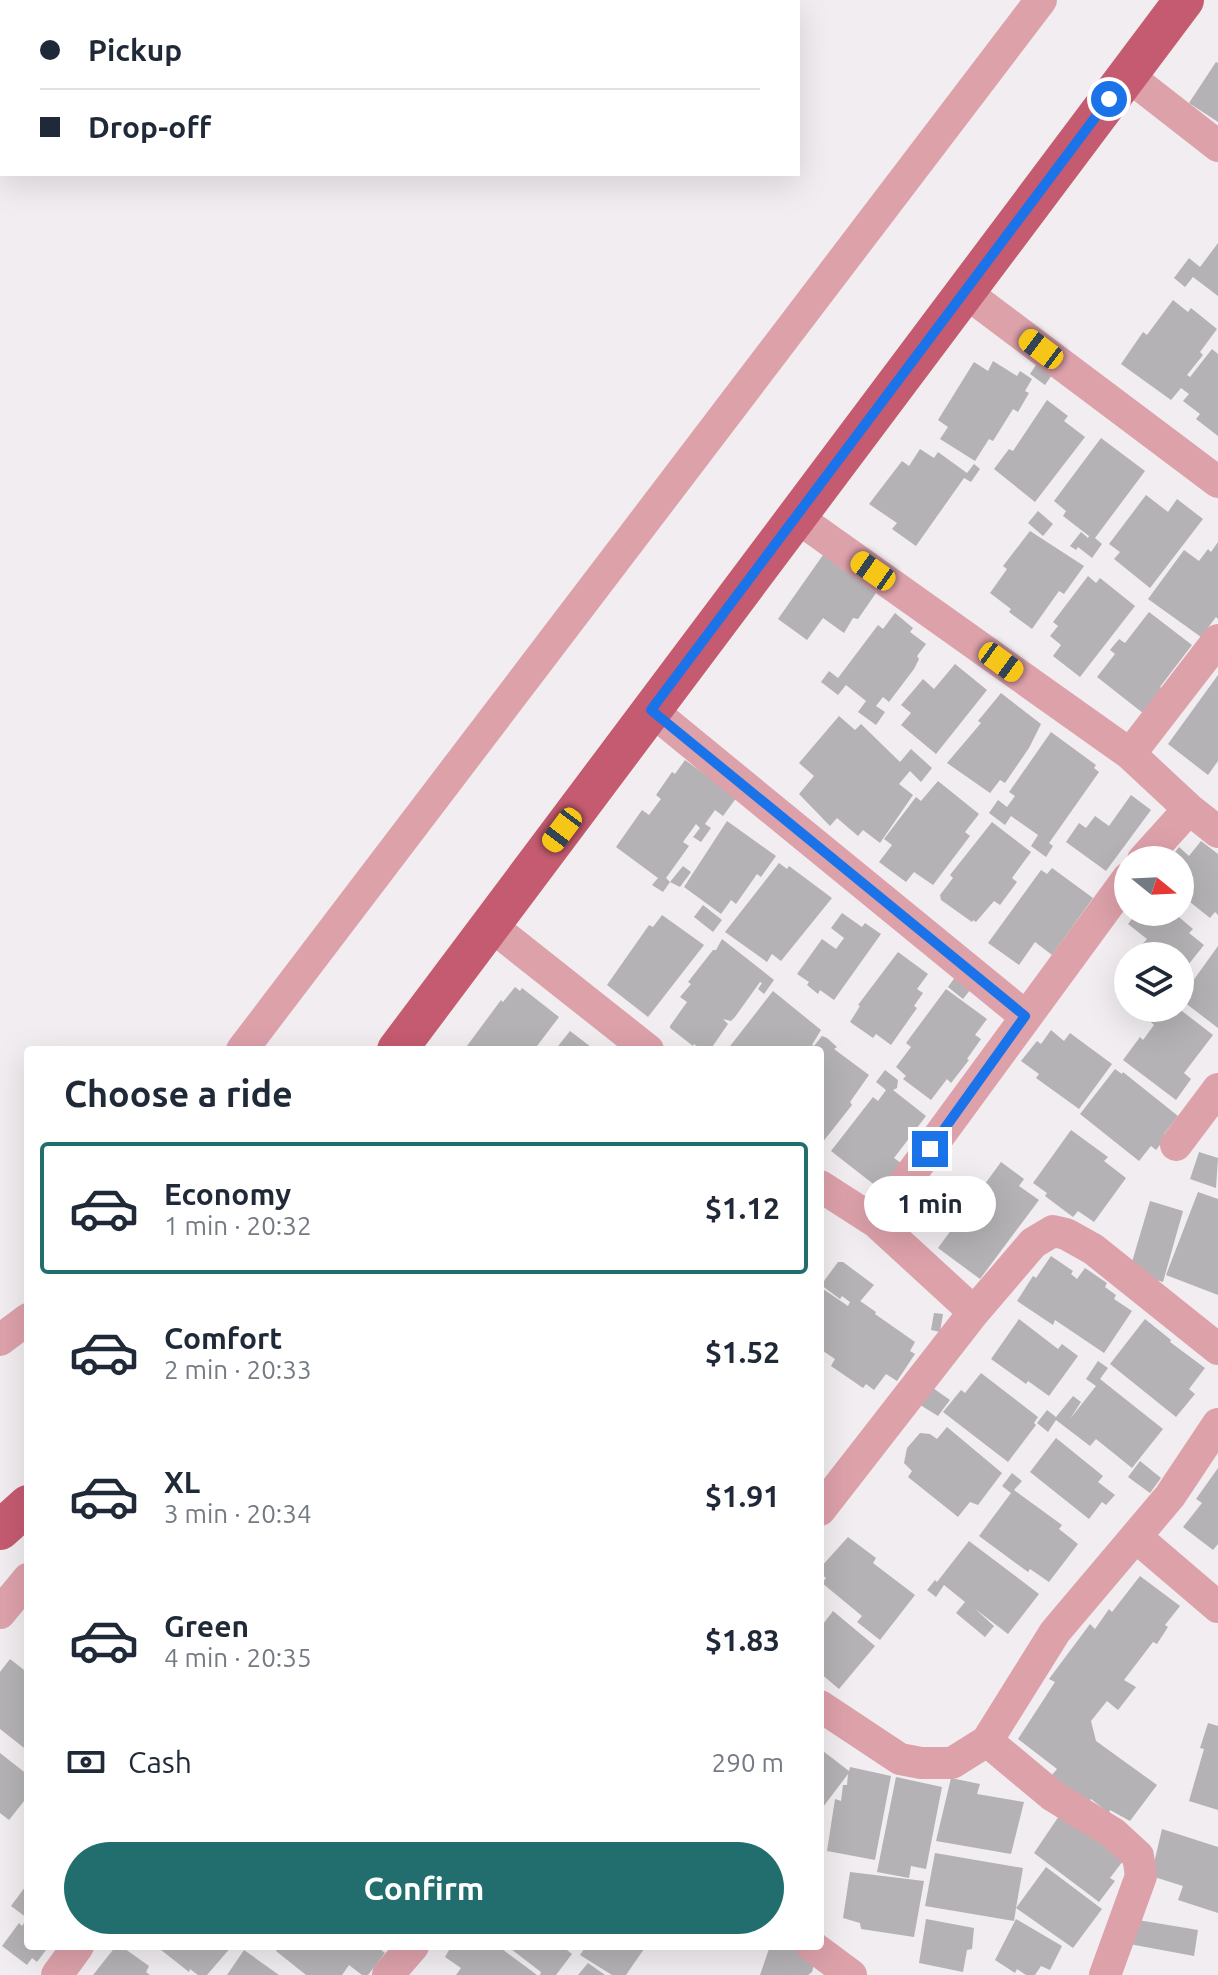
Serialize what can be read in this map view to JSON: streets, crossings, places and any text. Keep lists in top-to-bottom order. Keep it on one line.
{"north":"right","page":{"banner":["Pickup","Drop-off"],"heading":"Choose a ride","list":[{"name":"Economy","note":"1 min · 20:32","value":"$1.12"},{"name":"Comfort","note":"2 min · 20:33","value":"$1.52"},{"name":"XL","note":"3 min · 20:34","value":"$1.91"},{"name":"Green","note":"4 min · 20:35","value":"$1.83"}],"bubble":"1 min","pay":["Cash","290 m"],"buttons":"Confirm"}}
